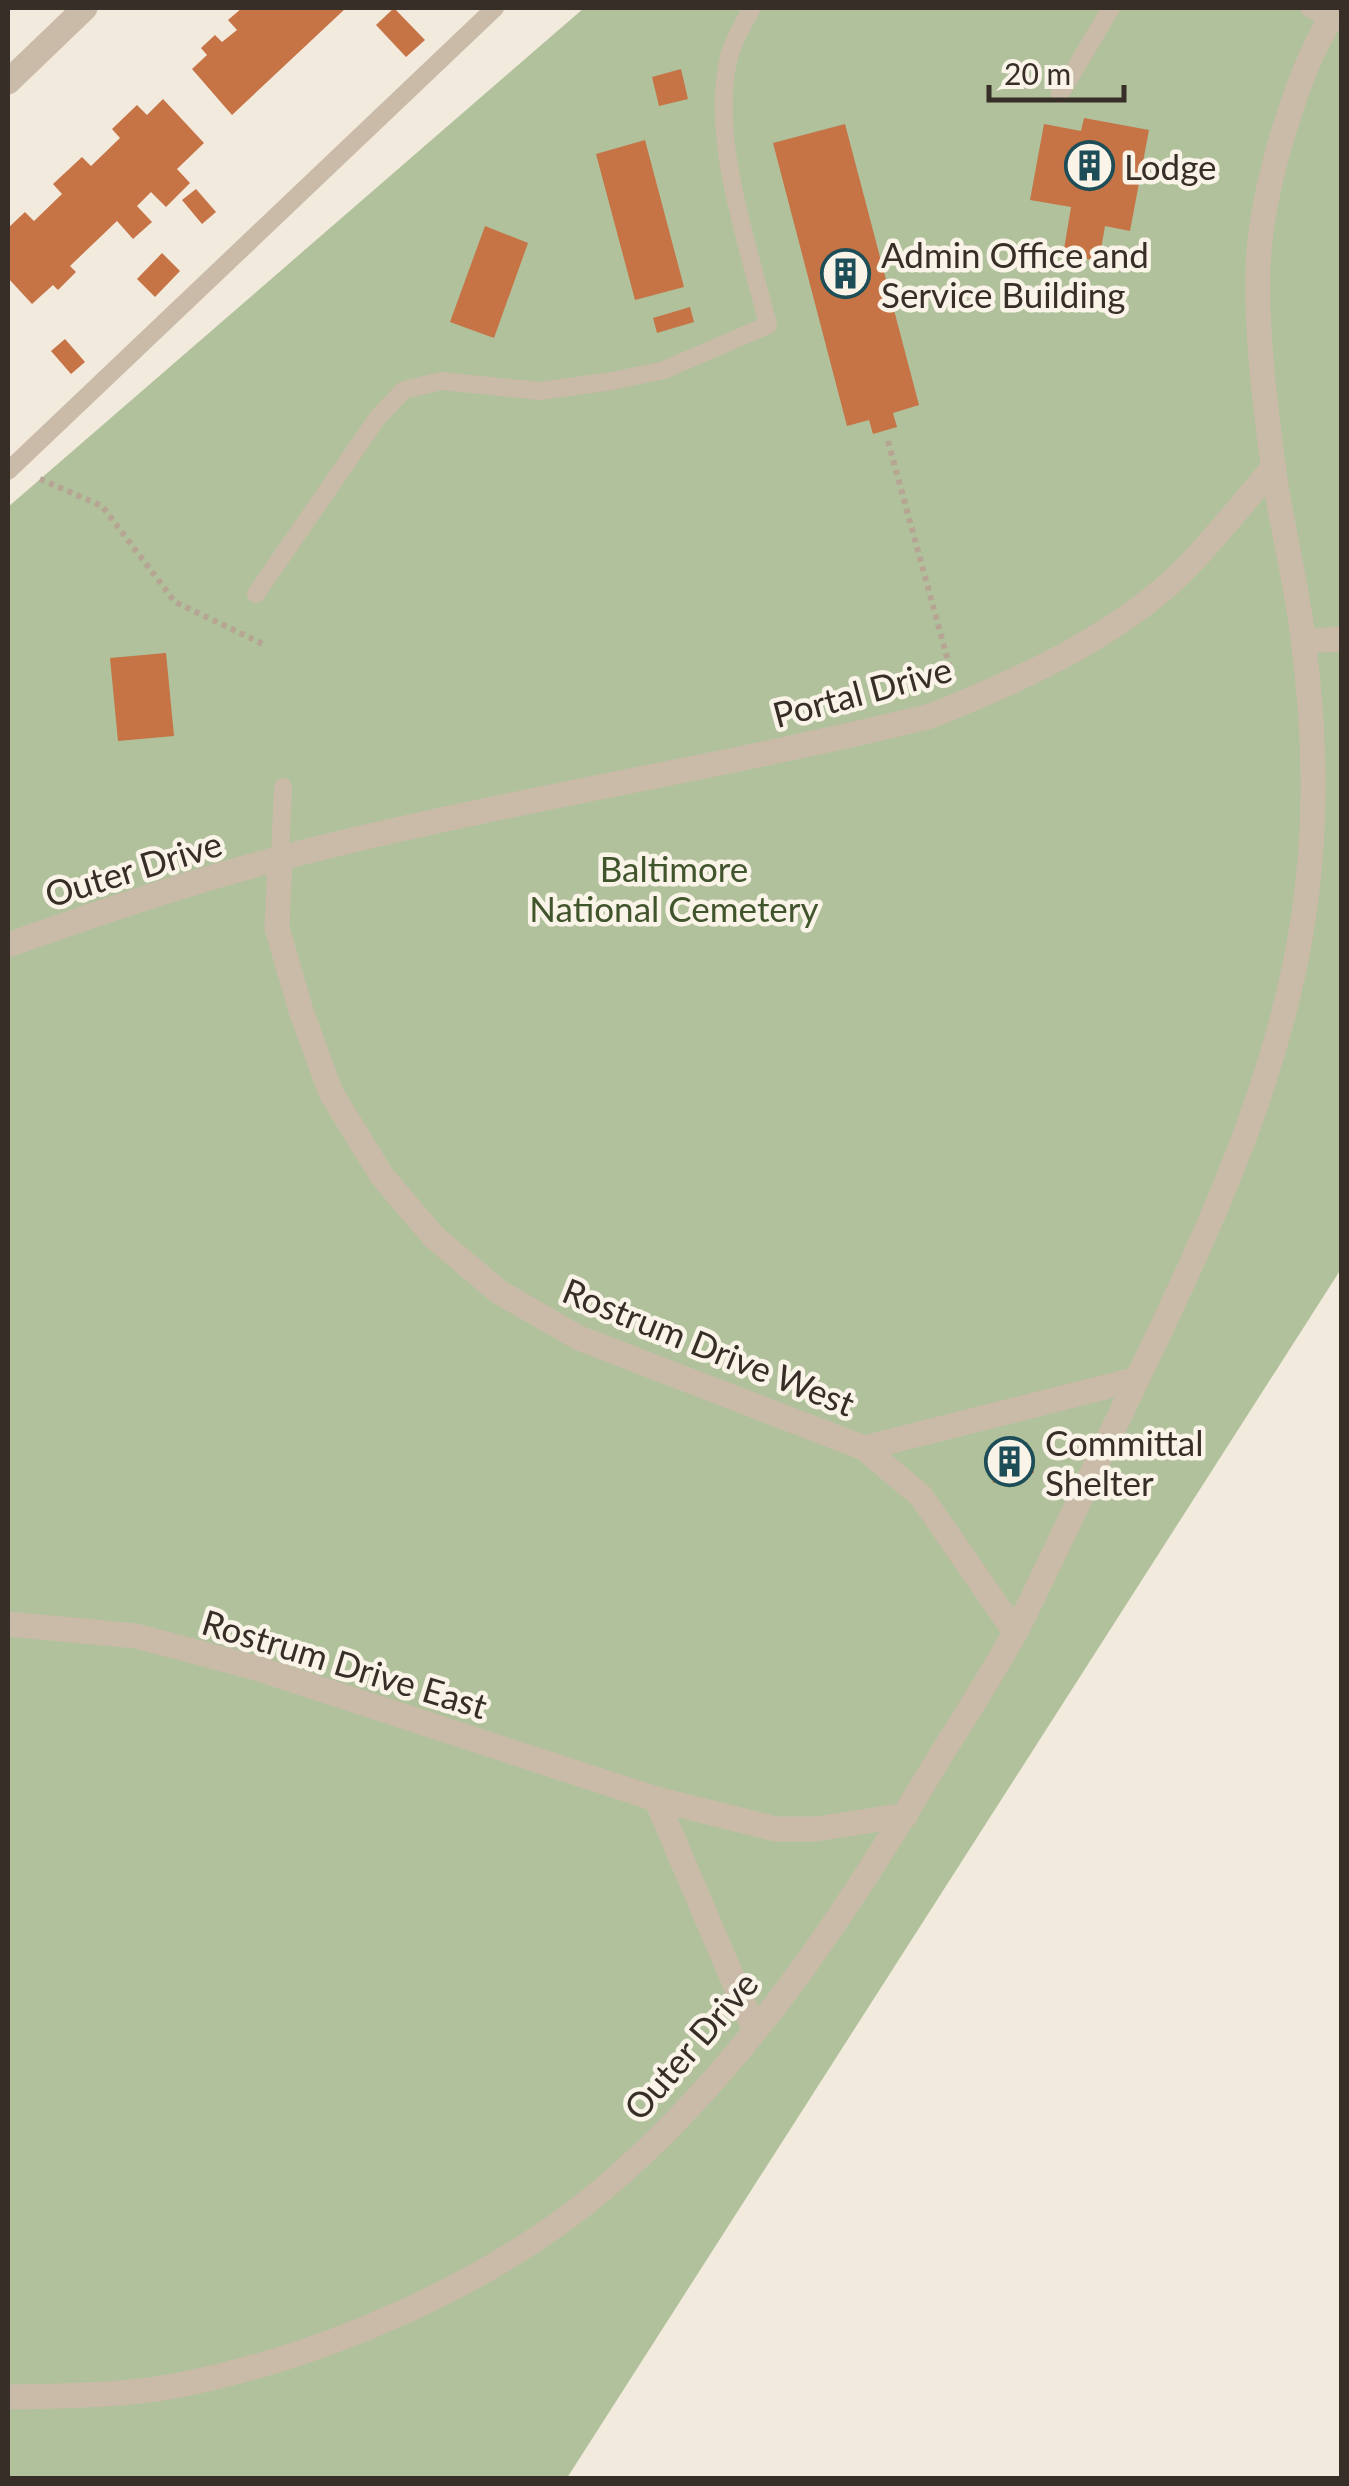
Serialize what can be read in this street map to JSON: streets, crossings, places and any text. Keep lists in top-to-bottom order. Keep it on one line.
{"streets":{"street":["Portal Drive","Outer Drive","Rostrum Drive West","Rostrum Drive East"]},"crossings":[["Portal Drive","Outer Drive"],["Portal Drive","Rostrum Drive West"],["Outer Drive","Rostrum Drive West"],["Outer Drive","Rostrum Drive East"]],"parks":["Baltimore National Cemetery"],"places":{"building":["Lodge","Admin Office and Service Building","Committal Shelter"]},"scale_bar":"20 m"}
